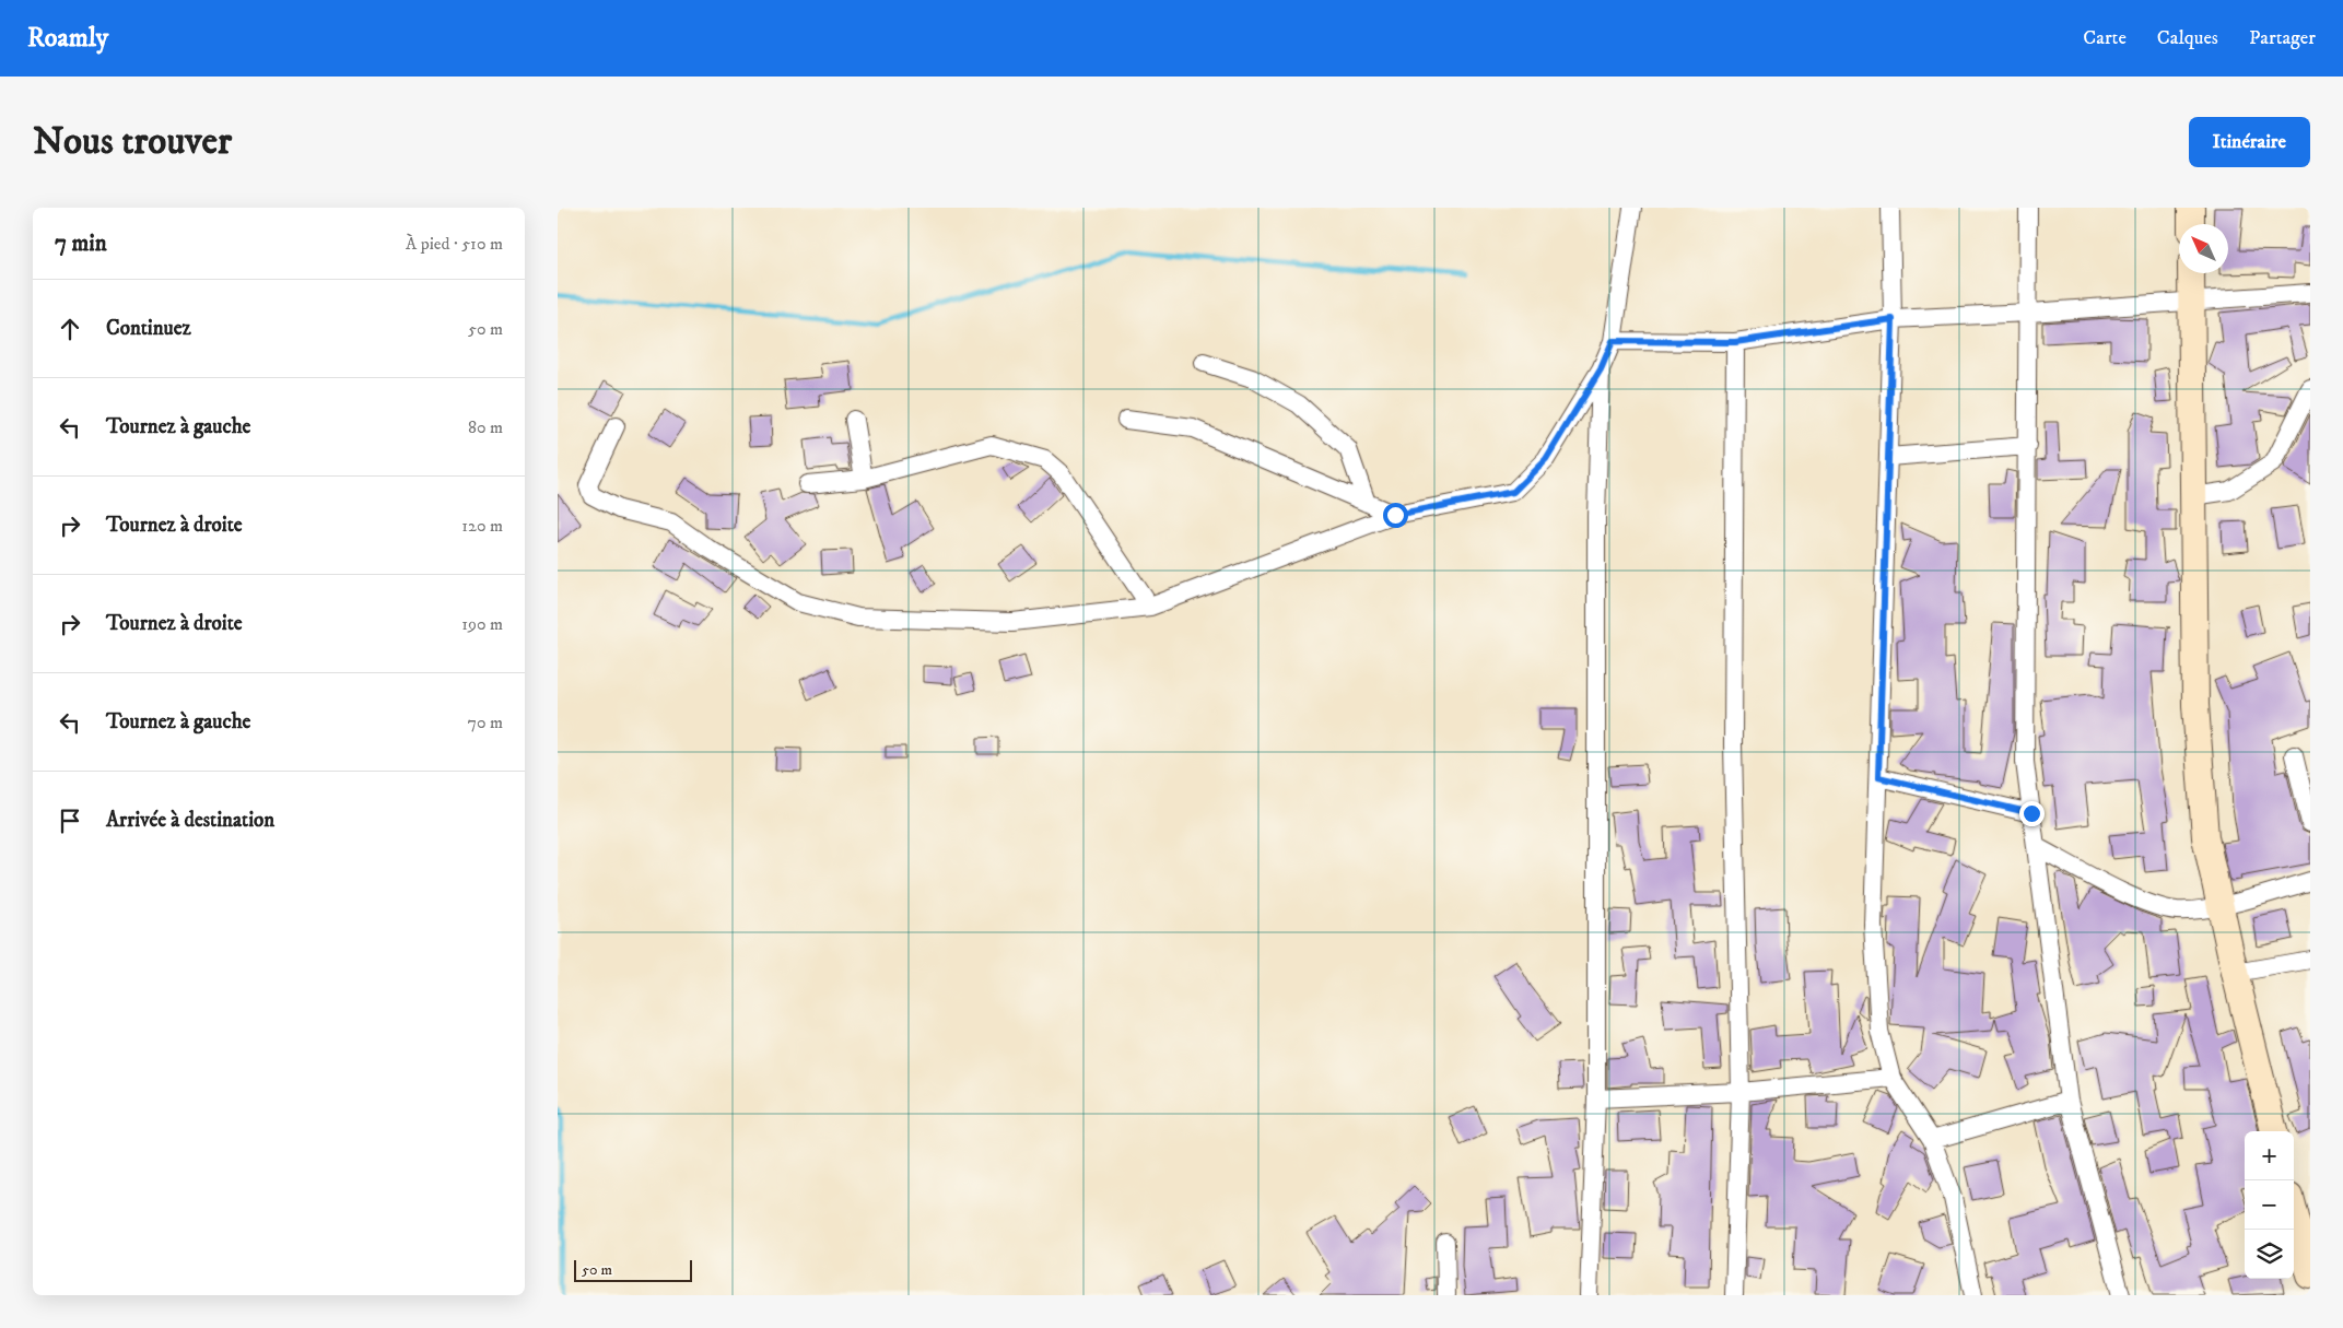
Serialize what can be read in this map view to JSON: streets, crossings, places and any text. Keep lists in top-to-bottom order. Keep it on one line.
{"scale_bar":"50 m","north":"top left","page":{"header":"Roamly","nav":["Carte","Calques","Partager"],"buttons":"Itinéraire","title":"Nous trouver","heading":["7 min","À pied · 510 m"],"list":[["Continuez","50 m"],["Tournez à gauche","80 m"],["Tournez à droite","120 m"],["Tournez à droite","190 m"],["Tournez à gauche","70 m"],"Arrivée à destination"],"map_buttons":["+","−"],"scale":"50 m"}}
